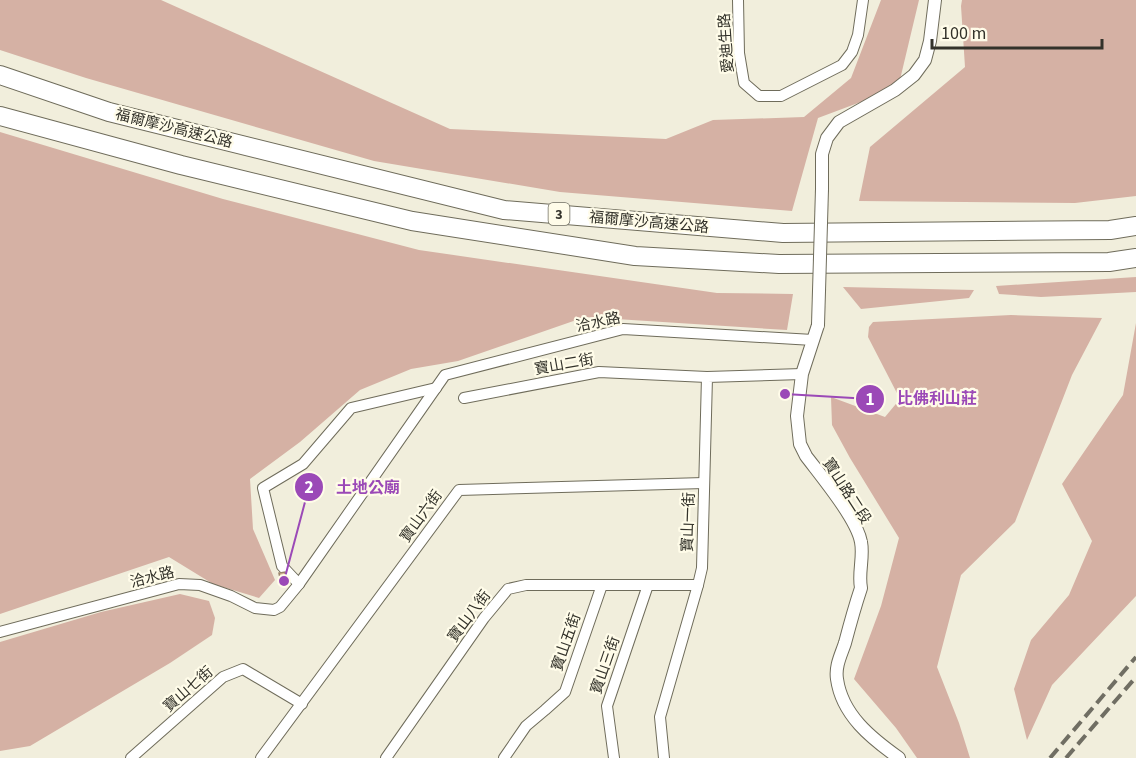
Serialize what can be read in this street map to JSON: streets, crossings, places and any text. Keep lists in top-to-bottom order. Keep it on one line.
{"streets":{"highway":["福爾摩沙高速公路","3"],"street":["愛迪生路","洽水路","寶山二街","寶山路二段","寶山六街","寶山一街","寶山八街","寶山五街","寶山三街","寶山七街"]},"crossings":[["洽水路","寶山路二段"],["寶山二街","寶山一街"],["寶山六街","寶山一街"],["寶山六街","寶山七街"],["寶山一街","寶山八街"],["寶山八街","寶山五街"],["寶山八街","寶山三街"]],"places":["比佛利山莊","土地公廟"],"scale_bar":"100 m"}
